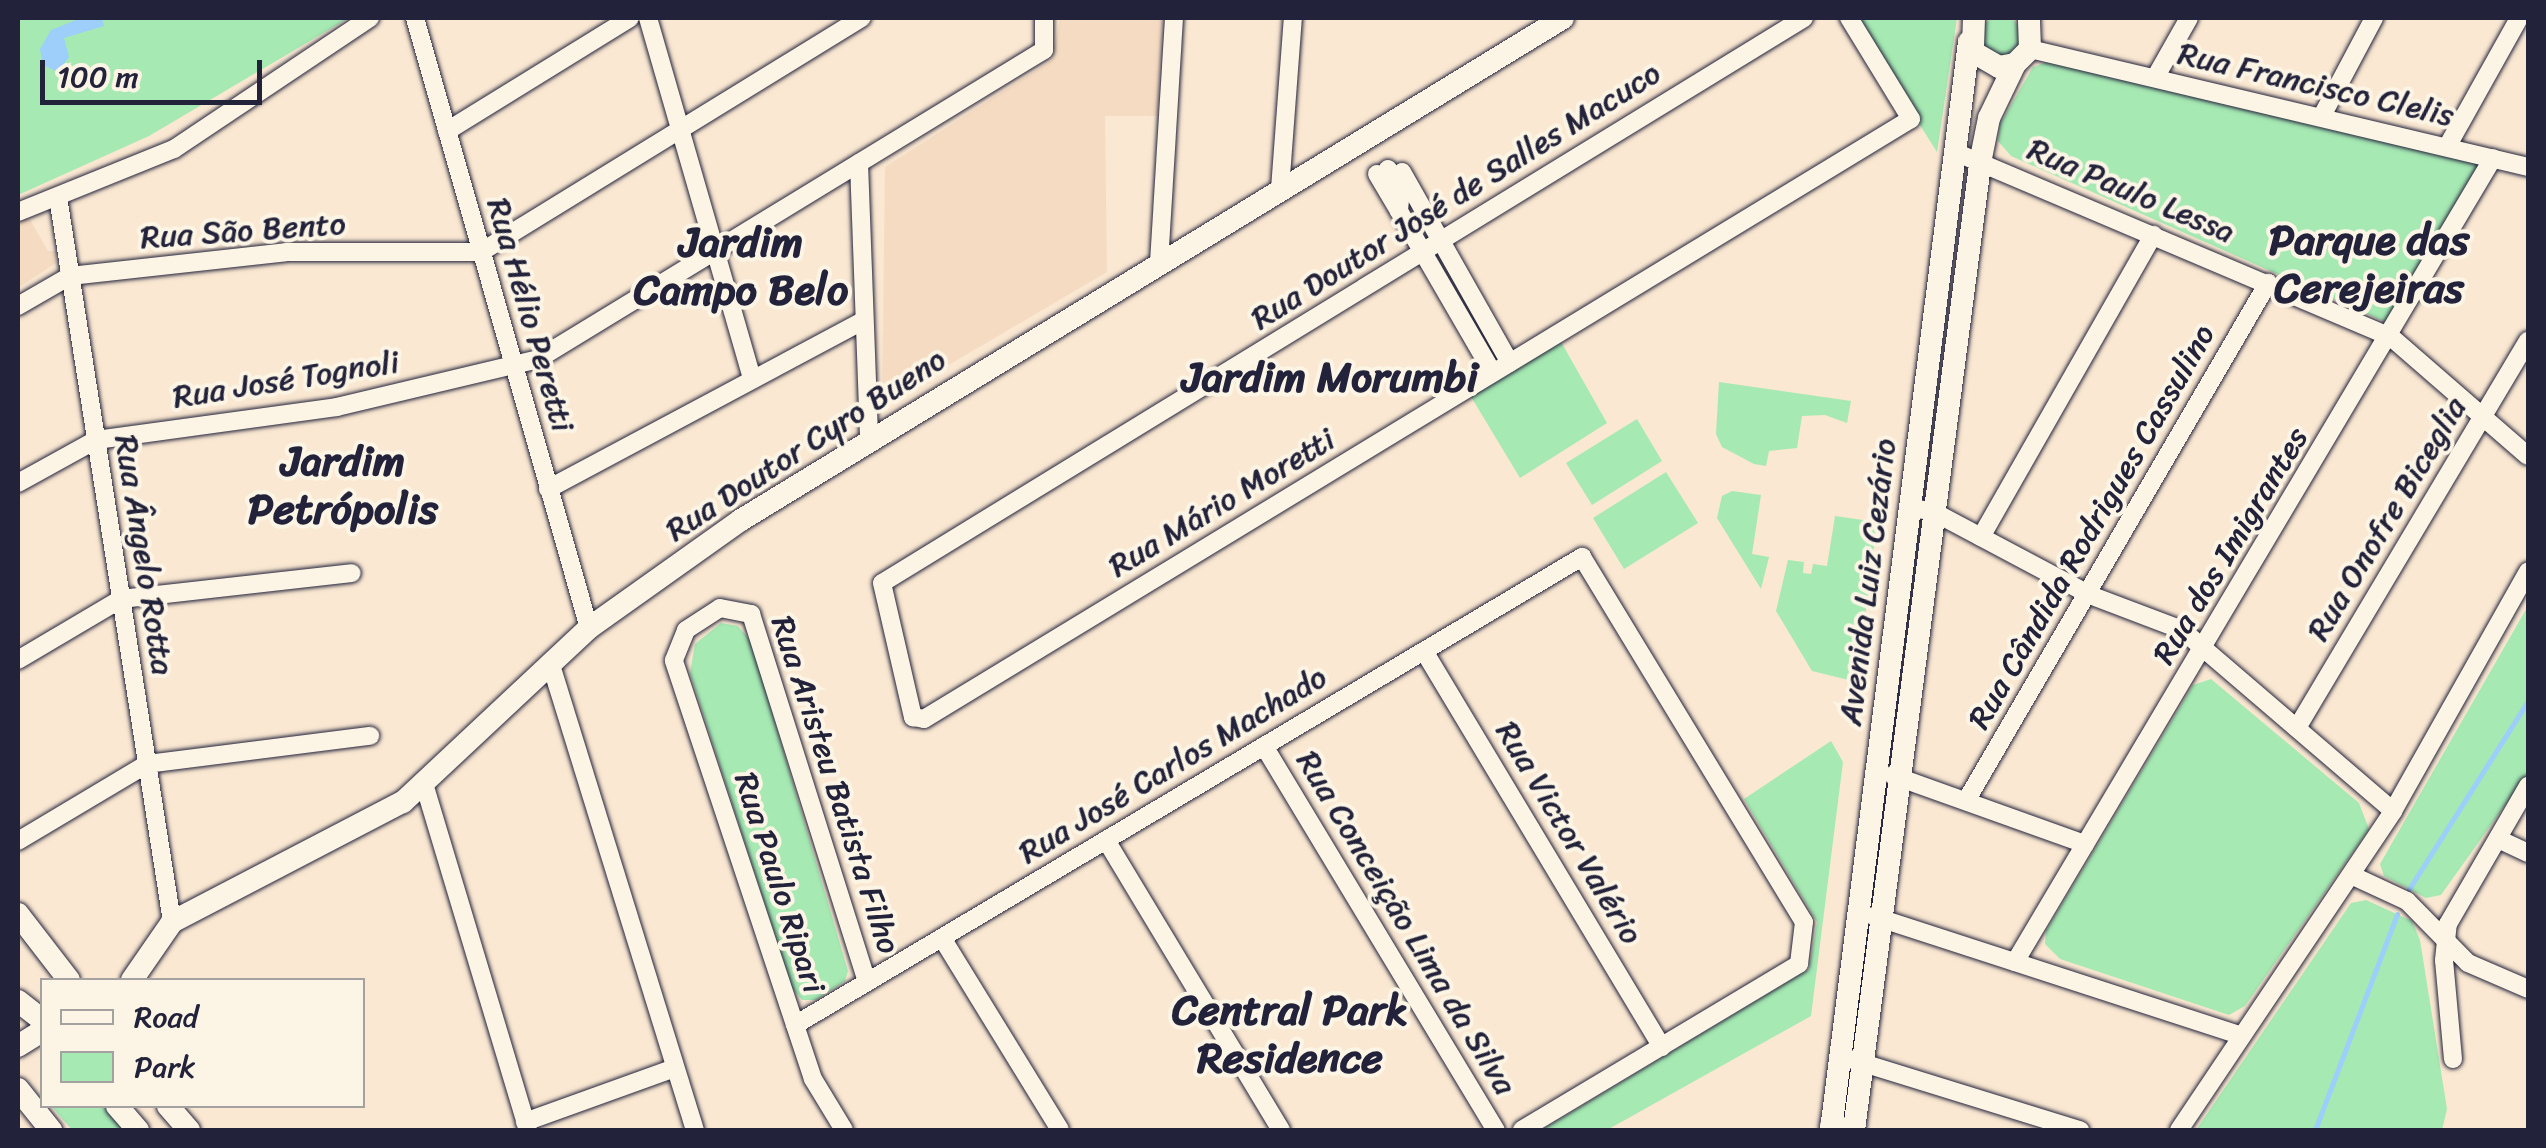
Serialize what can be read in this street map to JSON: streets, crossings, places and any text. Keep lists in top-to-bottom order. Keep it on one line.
{"streets":{"street":["Rua Francisco Clelis","Rua Paulo Lessa","Rua Doutor José de Salles Macuco","Rua São Bento","Rua Hélio Peretti","Rua José Tognoli","Rua Doutor Cyro Bueno","Rua Mário Moretti","Rua Onofre Biceglia","Rua Cândida Rodrigues Cassulino","Rua dos Imigrantes","Rua Ângelo Rotta","Avenida Luiz Cezário","Rua José Carlos Machado","Rua Aristeu Batista Filho","Rua Victor Valério","Rua Paulo Ripari","Rua Conceição Lima da Silva"]},"crossings":[["Rua Francisco Clelis","Rua dos Imigrantes"],["Rua Francisco Clelis","Avenida Luiz Cezário"],["Rua Paulo Lessa","Rua Onofre Biceglia"],["Rua Paulo Lessa","Rua Cândida Rodrigues Cassulino"],["Rua Paulo Lessa","Rua dos Imigrantes"],["Rua Paulo Lessa","Avenida Luiz Cezário"],["Rua Doutor José de Salles Macuco","Rua Mário Moretti"],["Rua São Bento","Rua Hélio Peretti"],["Rua São Bento","Rua Ângelo Rotta"],["Rua Hélio Peretti","Rua José Tognoli"],["Rua Hélio Peretti","Rua Doutor Cyro Bueno"],["Rua José Tognoli","Rua Ângelo Rotta"],["Rua Doutor Cyro Bueno","Rua Ângelo Rotta"],["Rua José Carlos Machado","Rua Aristeu Batista Filho"],["Rua José Carlos Machado","Rua Victor Valério"],["Rua José Carlos Machado","Rua Paulo Ripari"],["Rua José Carlos Machado","Rua Conceição Lima da Silva"],["Rua Aristeu Batista Filho","Rua Paulo Ripari"]],"districts":["Parque das Cerejeiras","Jardim Campo Belo","Jardim Morumbi","Jardim Petrópolis","Central Park Residence"],"legend":["Road","Park"],"scale_bar":"100 m"}
